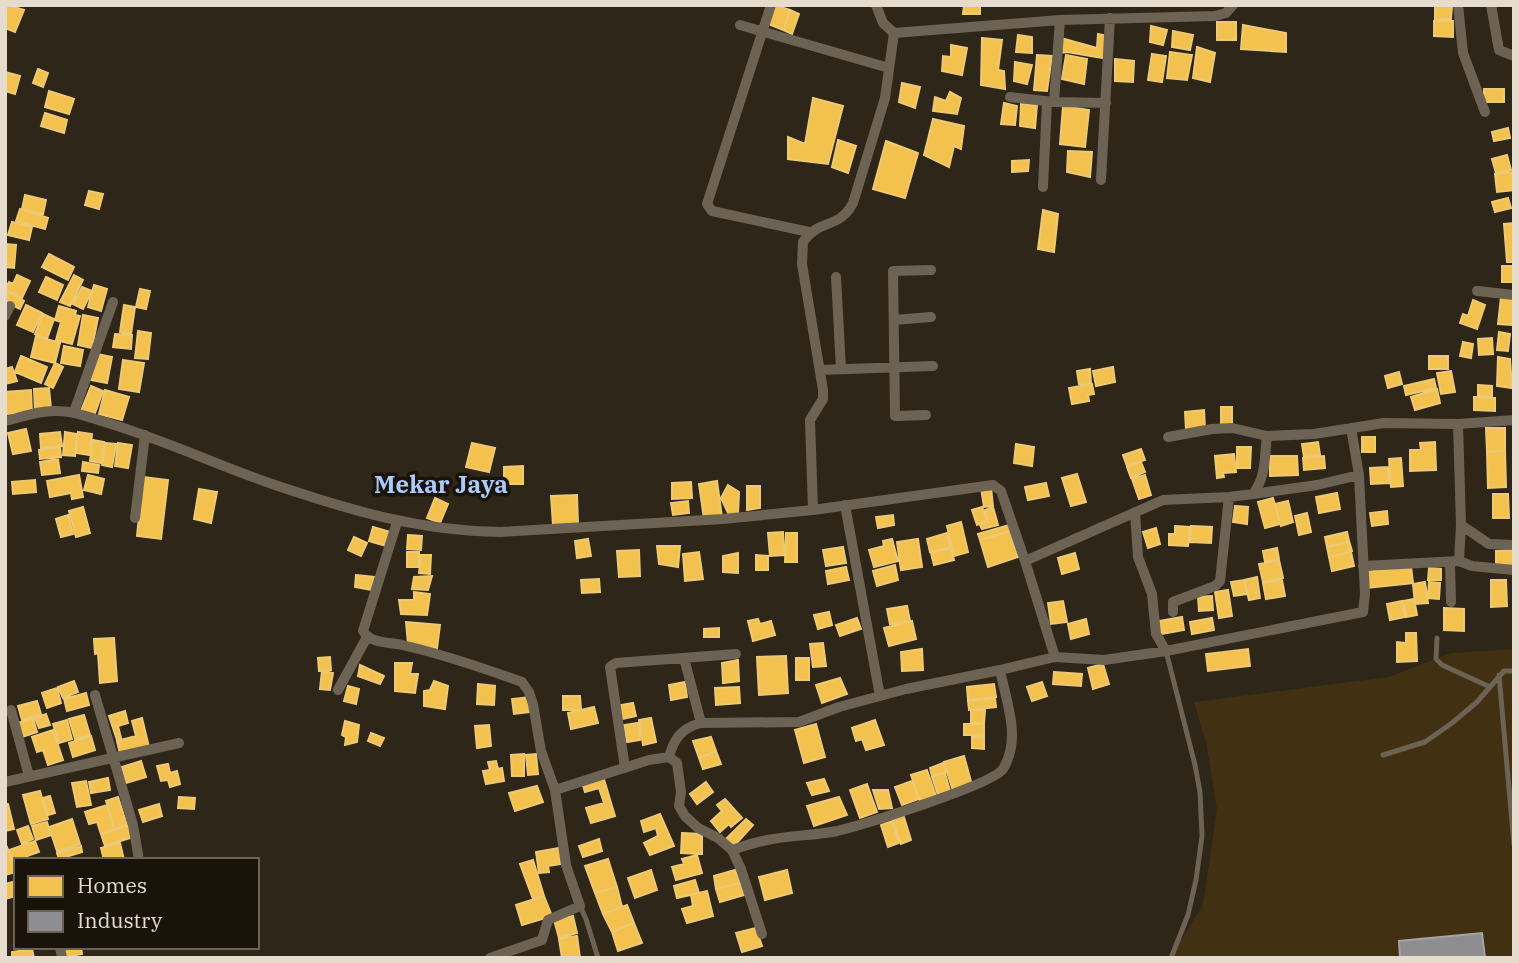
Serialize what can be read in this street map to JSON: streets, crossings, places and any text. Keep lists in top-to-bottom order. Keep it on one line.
{"districts":["Mekar Jaya"],"legend":["Homes","Industry"]}
